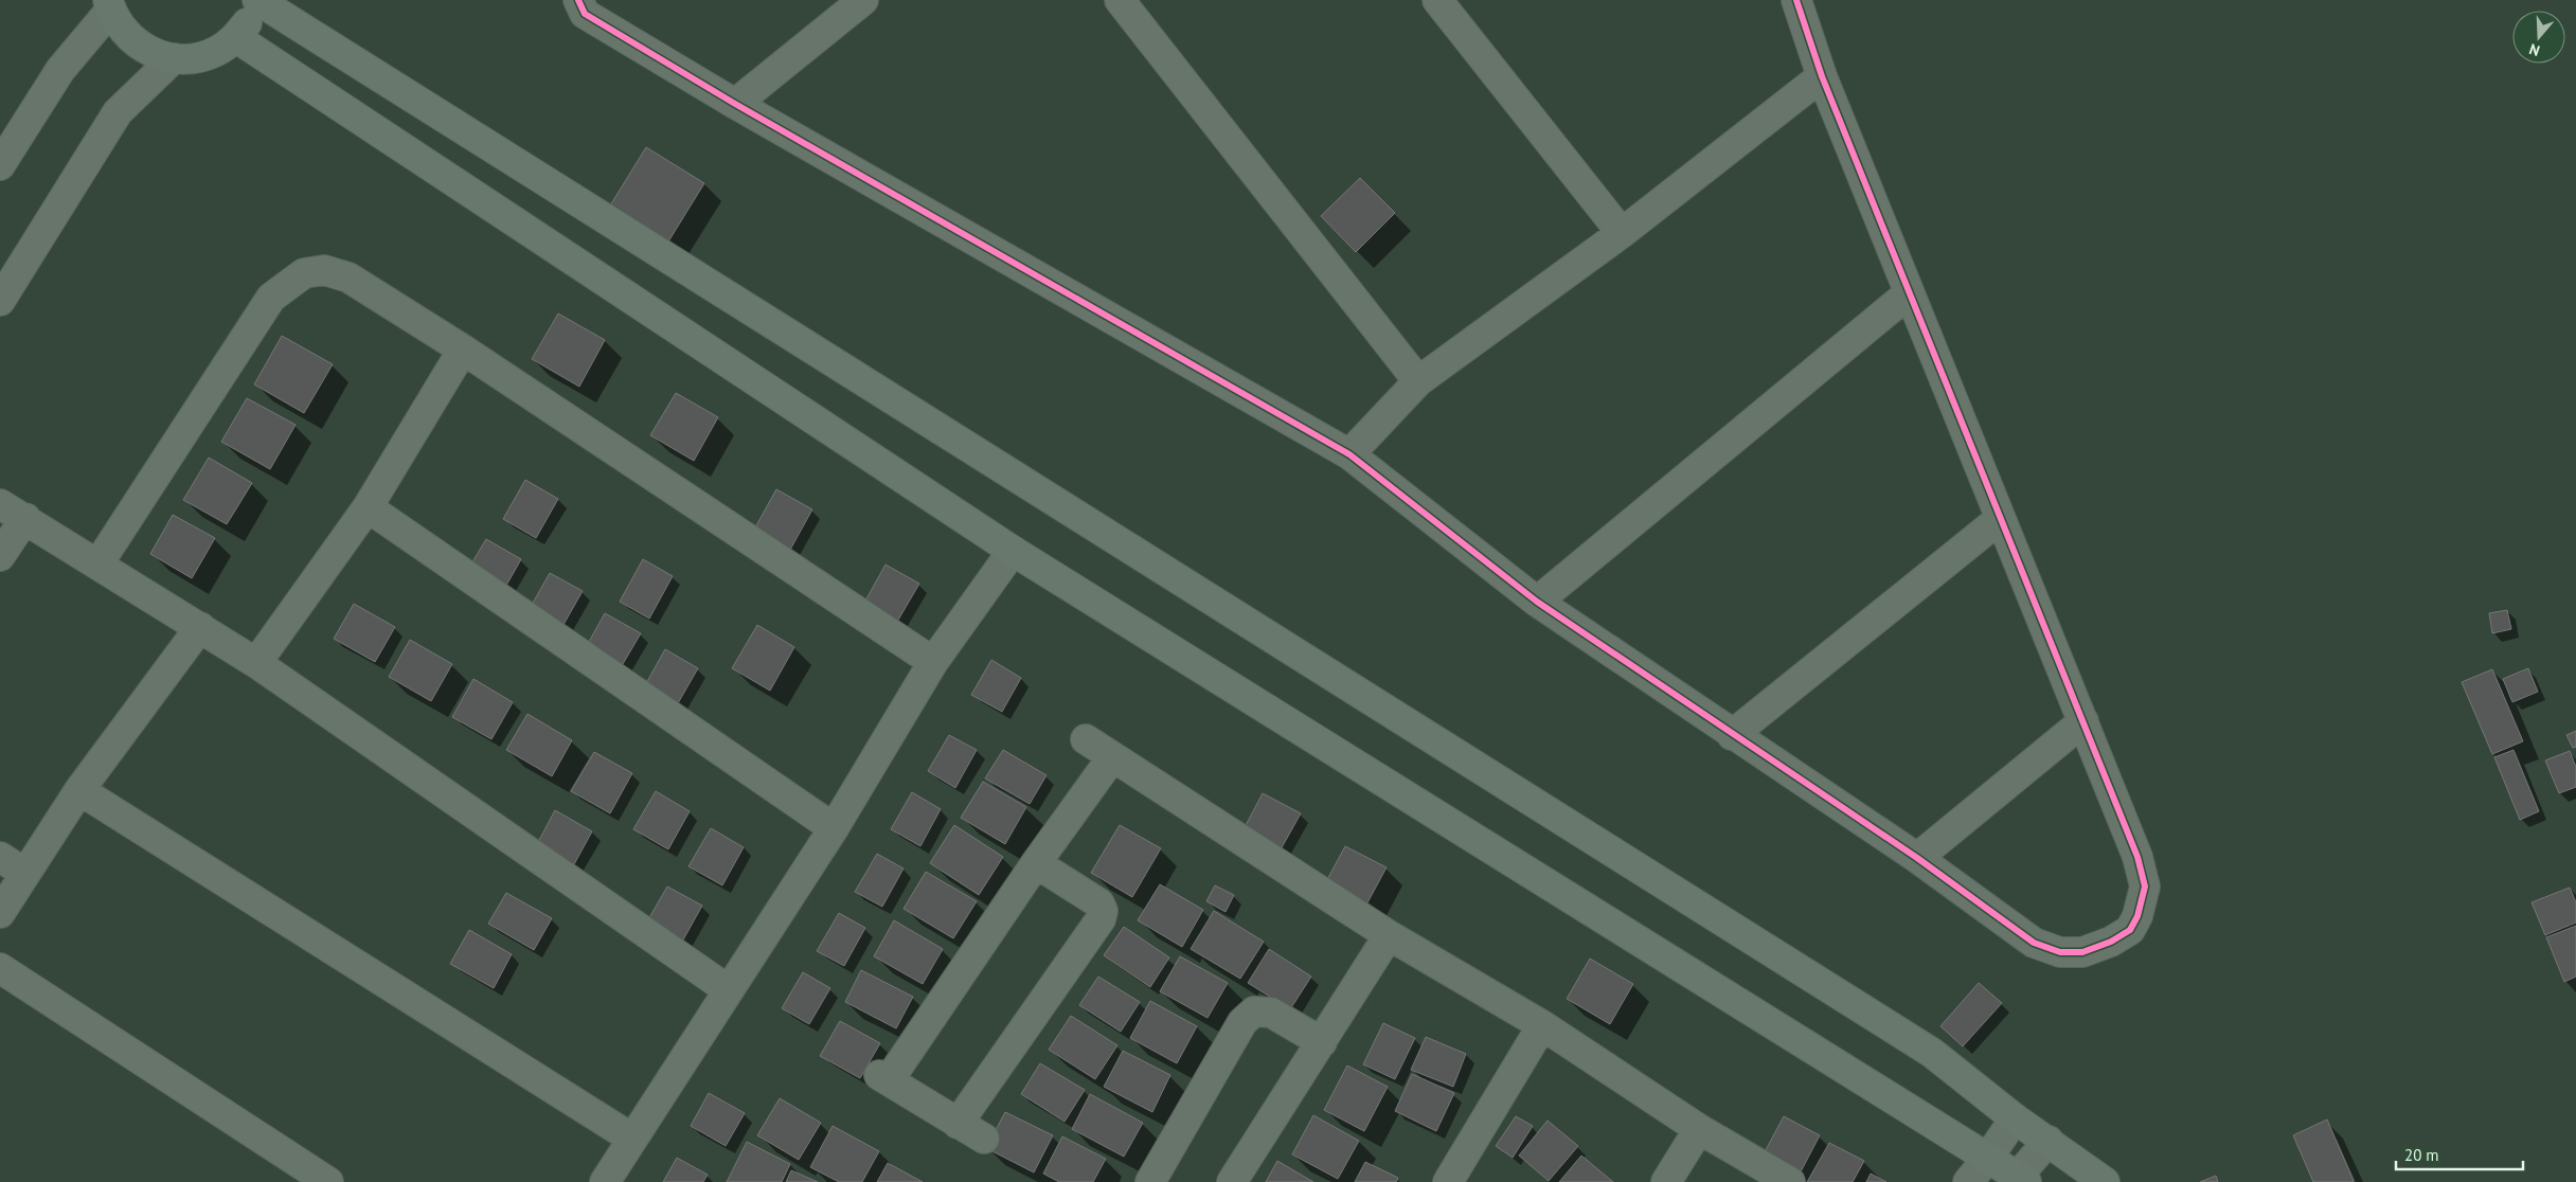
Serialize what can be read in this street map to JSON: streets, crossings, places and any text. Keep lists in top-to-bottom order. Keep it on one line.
{"scale_bar":"20 m","north":"bottom"}
